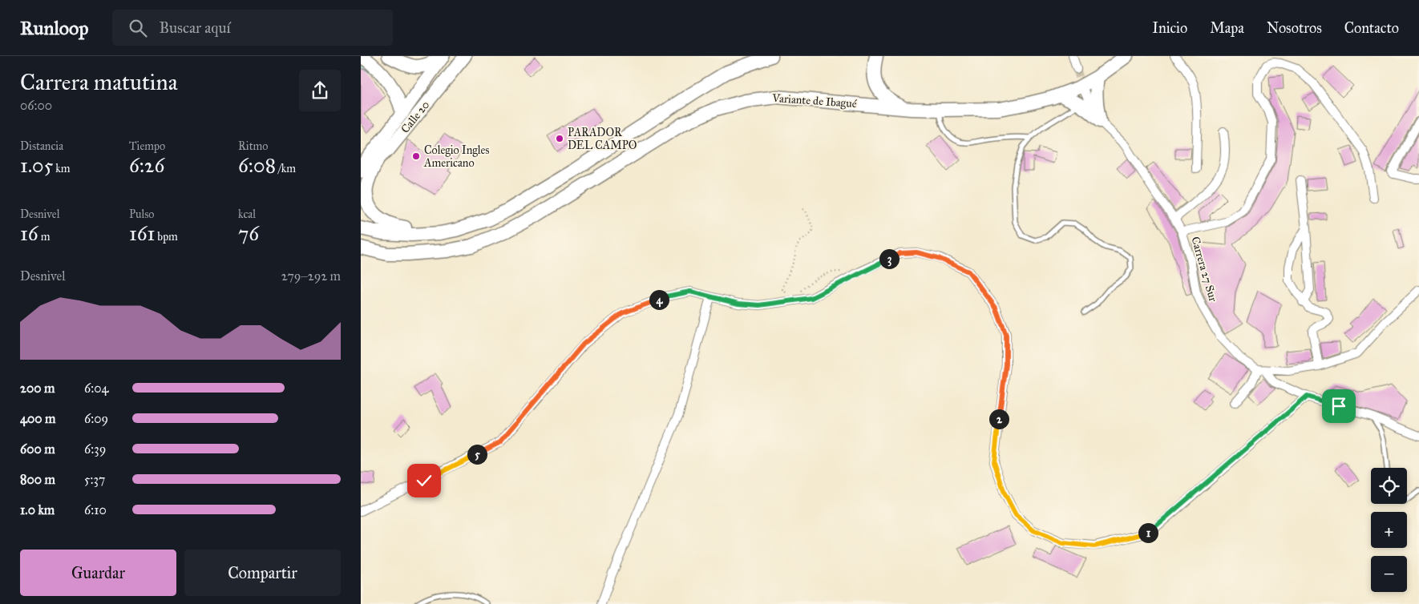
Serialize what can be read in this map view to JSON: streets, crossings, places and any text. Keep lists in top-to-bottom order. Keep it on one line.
{"streets":{"highway":["Variante de Ibagué"],"main road":["Calle 20"],"street":["Carrera 27 Sur"]},"places":["PARADOR DEL CAMPO","Colegio Ingles Americano"],"page":{"header":"Runloop","search":"Buscar aquí","nav":["Inicio","Mapa","Nosotros","Contacto"],"heading":["Carrera matutina","06:00"],"stats":[["Distancia","1.05 km"],["Tiempo","6:26"],["Ritmo","6:08 /km"],["Desnivel","16 m"],["Pulso","161 bpm"],["kcal","76"]],"pins":["3","4","2","5","1"],"chart":["Desnivel","279–292 m"],"list":[{"name":"200 m","note":"6:04"},{"name":"400 m","note":"6:09"},{"name":"600 m","note":"6:39"},{"name":"800 m","note":"5:37"},{"name":"1.0 km","note":"6:10"}],"map_buttons":["+","−"],"buttons":["Guardar","Compartir"]}}
